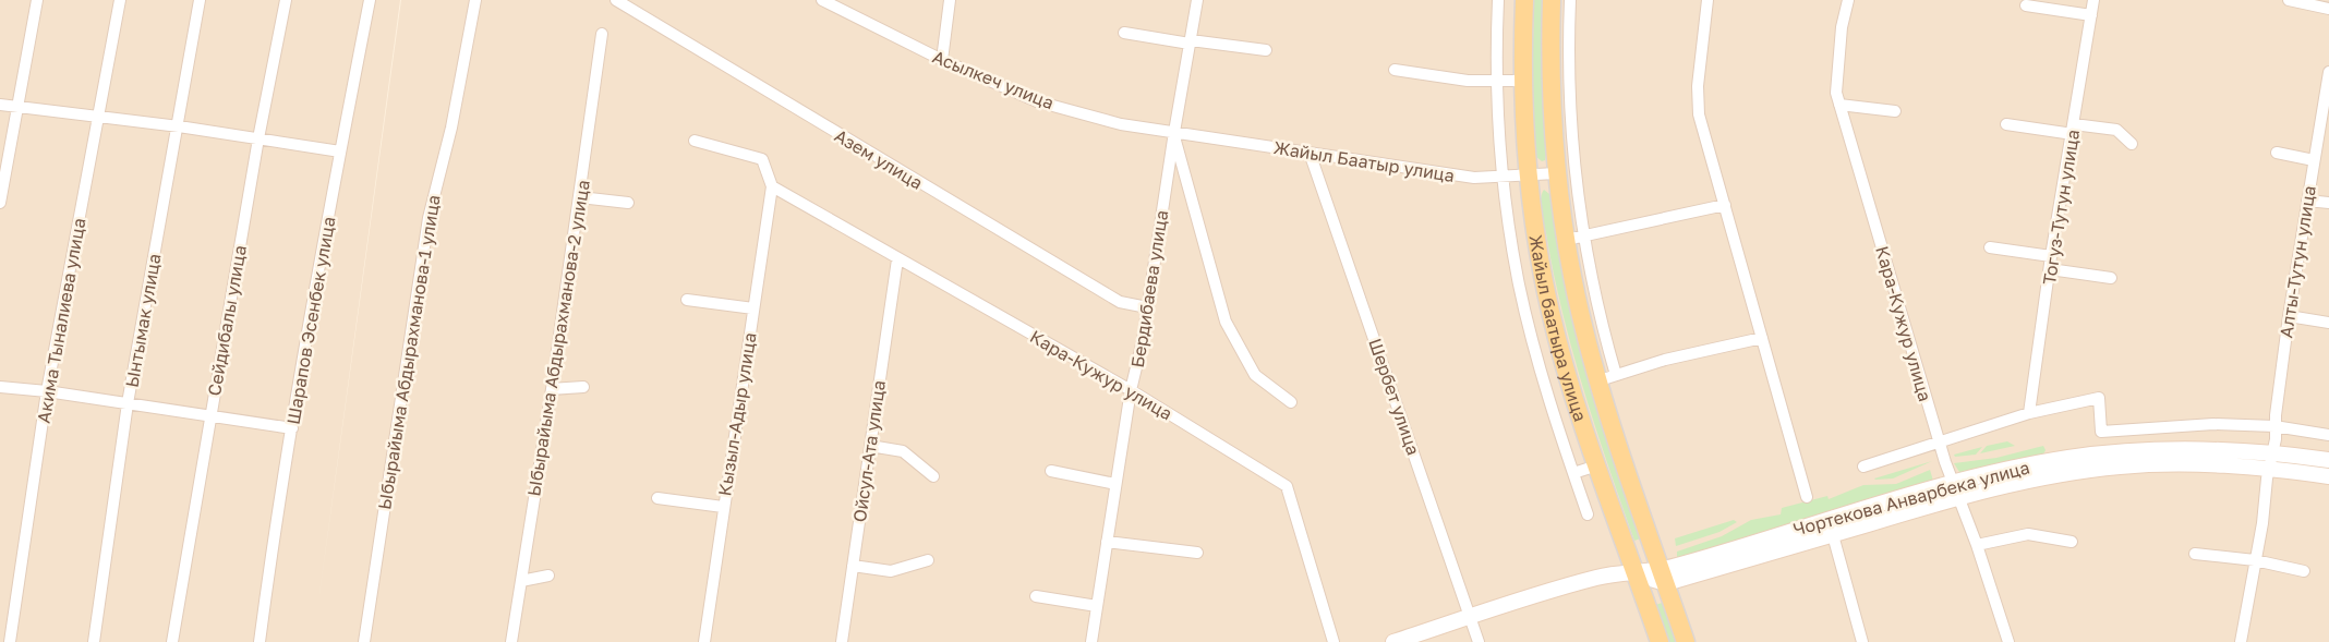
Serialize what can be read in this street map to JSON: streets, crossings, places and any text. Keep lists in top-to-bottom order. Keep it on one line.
{"streets":{"main road":["Жайыл баатыра улица","Чортекова Анварбека улица"],"street":["Асылкеч улица","Азем улица","Жайыл Баатыр улица","Тогуз-Тутун улица","Алты-Тутун улица","Бердибаева улица","Акима Тыналиева улица","Ынтымак улица","Сейдибалы улица","Шарапов Эсенбек улица","Кара-Кужур улица","Ыбырайыма Абдырахманова-2 улица","Ыбырайыма Абдырахманова-1 улица","Шербет улица","Кызыл-Адыр улица","Ойсул-Ата улица"]},"crossings":[["Асылкеч улица","Жайыл Баатыр улица"],["Асылкеч улица","Бердибаева улица"],["Азем улица","Бердибаева улица"],["Жайыл Баатыр улица","Бердибаева улица"],["Жайыл Баатыр улица","Жайыл баатыра улица"],["Жайыл Баатыр улица","Шербет улица"],["Алты-Тутун улица","Чортекова Анварбека улица"],["Бердибаева улица","Кара-Кужур улица"],["Кара-Кужур улица","Кызыл-Адыр улица"],["Кара-Кужур улица","Ойсул-Ата улица"],["Кара-Кужур улица","Чортекова Анварбека улица"],["Жайыл баатыра улица","Чортекова Анварбека улица"]]}
